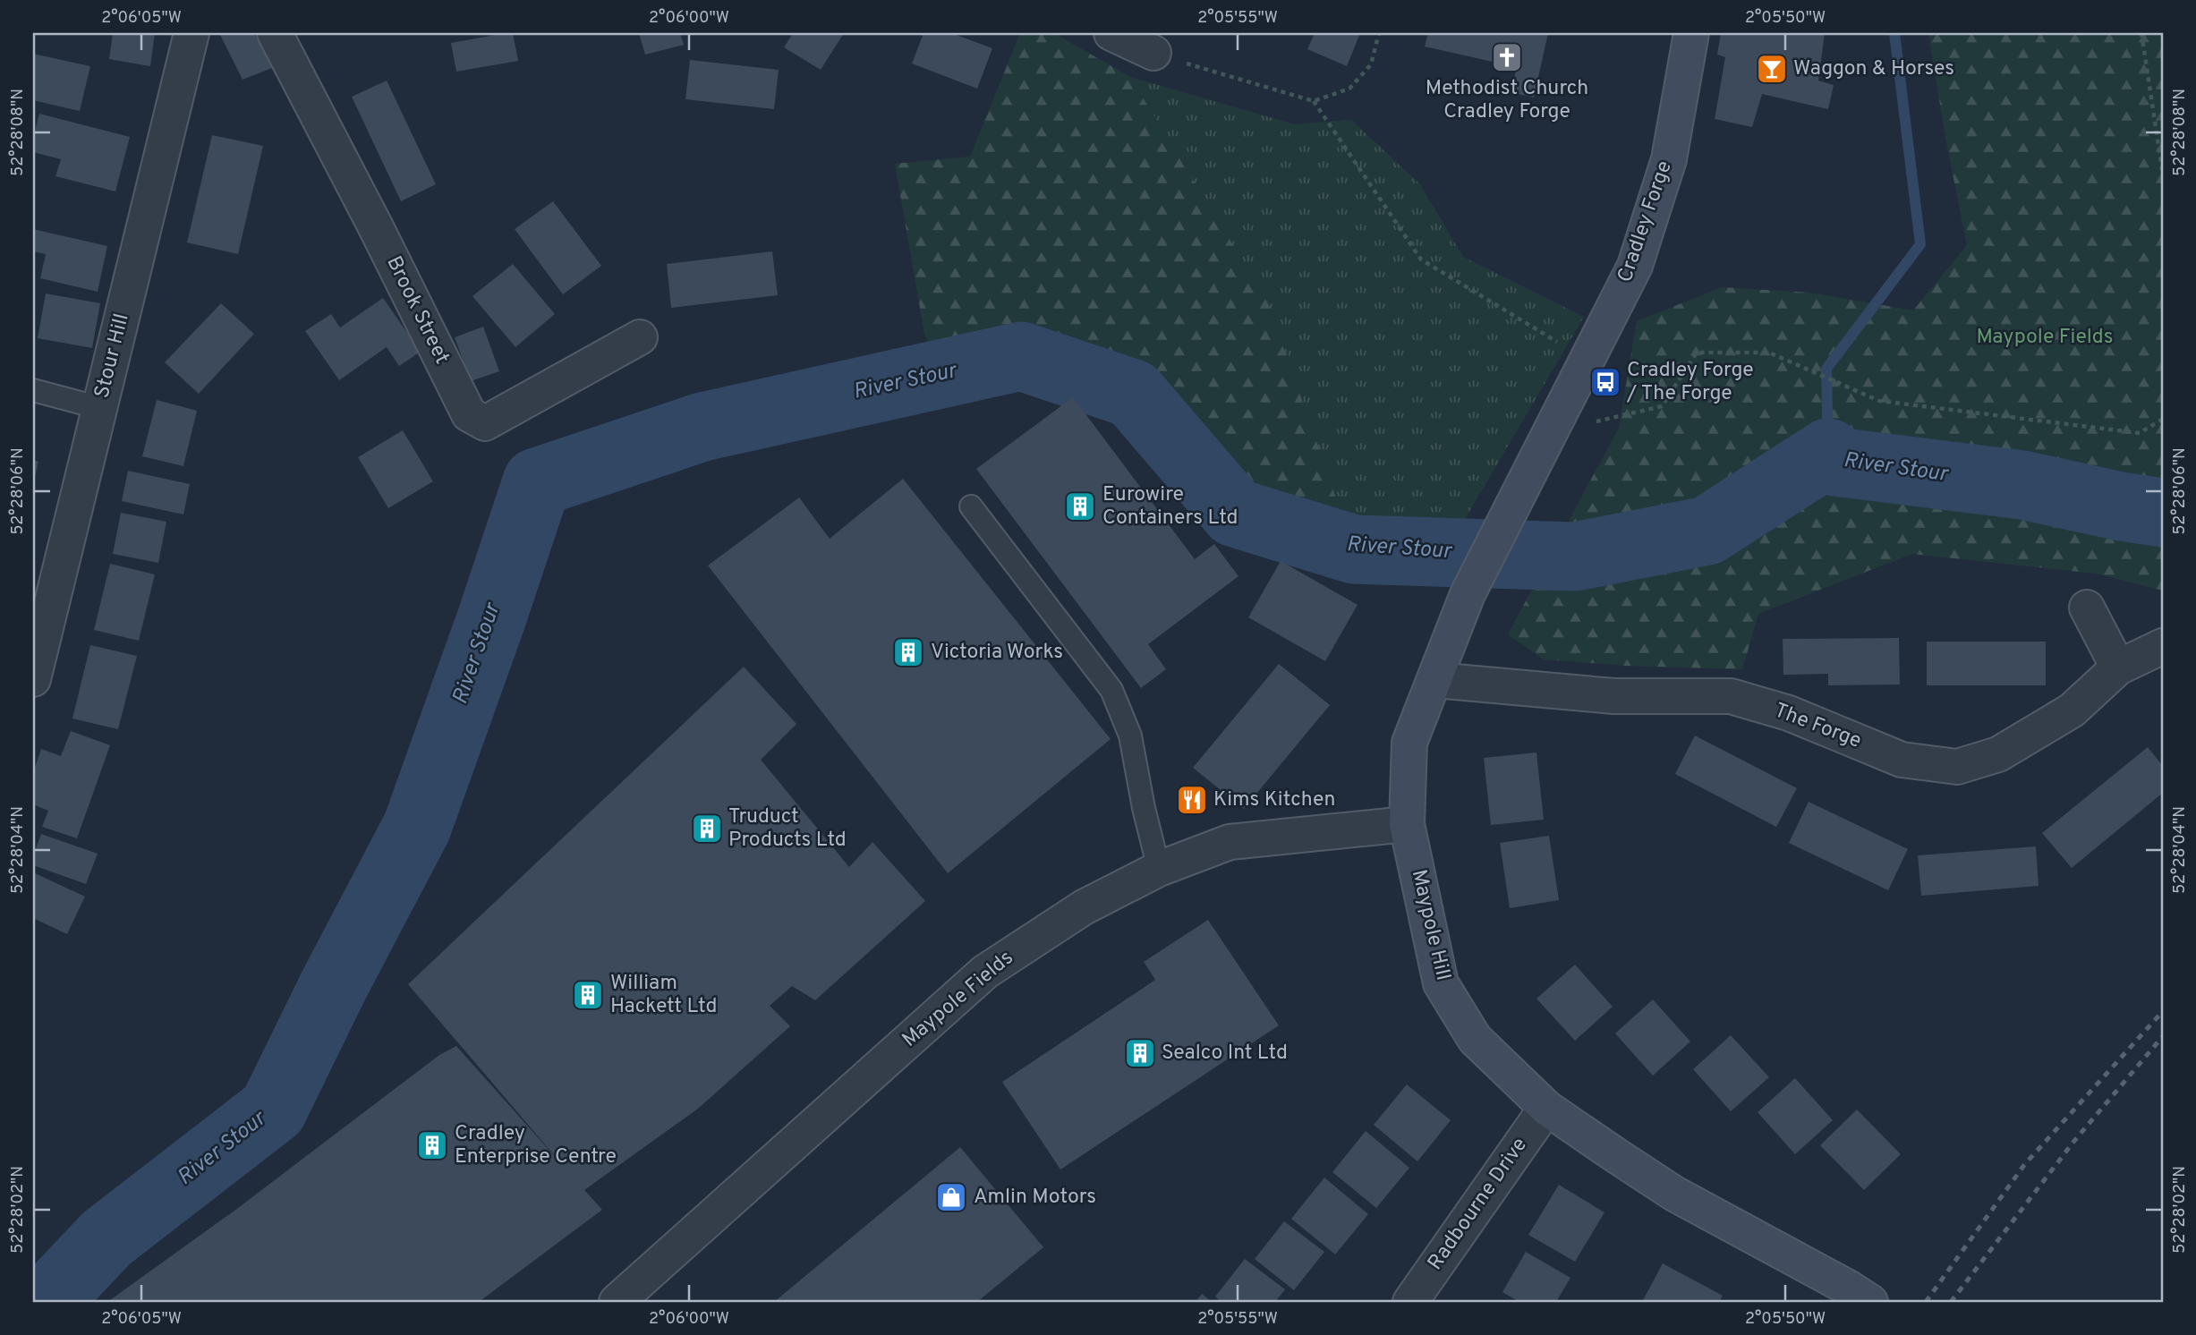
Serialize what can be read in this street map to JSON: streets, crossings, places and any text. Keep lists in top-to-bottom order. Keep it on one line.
{"streets":{"main road":["Cradley Forge","Maypole Hill"],"street":["Brook Street","Stour Hill","The Forge","Maypole Fields","Radbourne Drive"]},"crossings":[["Cradley Forge","Maypole Hill"],["The Forge","Maypole Hill"],["Maypole Hill","Maypole Fields"],["Maypole Hill","Radbourne Drive"]],"water":["River Stour"],"parks":["Maypole Fields"],"places":{"church":["Methodist Church Cradley Forge"],"bar":["Waggon & Horses"],"bus stop":["Cradley Forge / The Forge"],"building":["Eurowire Containers Ltd","Victoria Works","Truduct Products Ltd","William Hackett Ltd","Sealco Int Ltd","Cradley Enterprise Centre"],"restaurant":["Kims Kitchen"],"shop":["Amlin Motors"]},"coordinates":["2°06'05\"W","2°06'00\"W","2°05'55\"W","2°05'50\"W","52°28'08\"N","52°28'06\"N","52°28'04\"N","52°28'02\"N"]}
